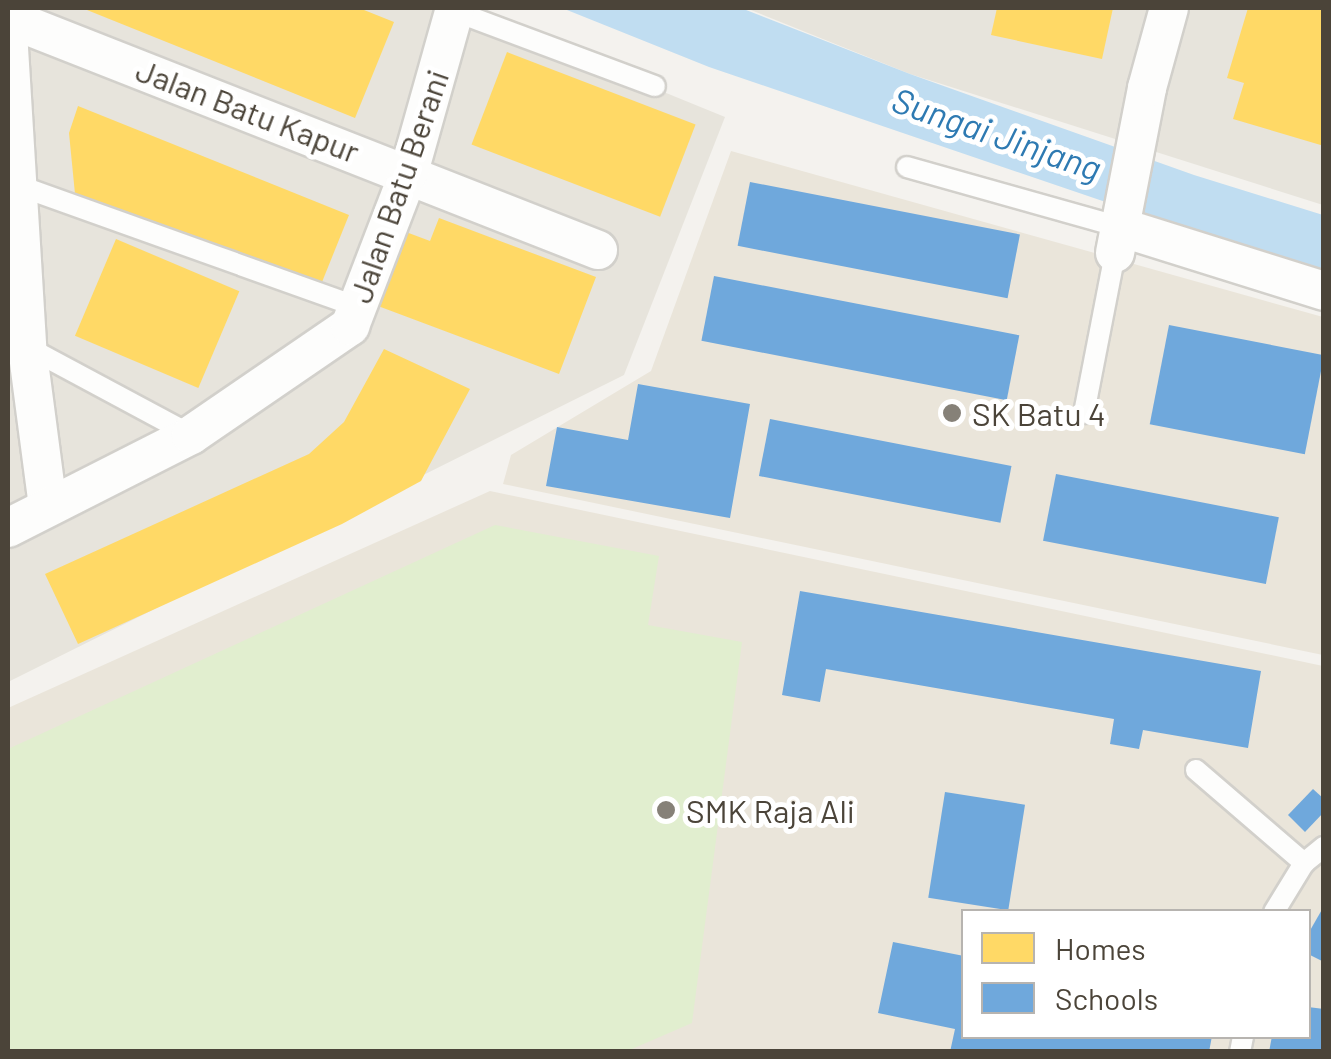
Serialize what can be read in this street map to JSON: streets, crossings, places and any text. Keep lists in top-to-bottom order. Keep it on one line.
{"streets":{"street":["Jalan Batu Kapur","Jalan Batu Berani"]},"crossings":[["Jalan Batu Kapur","Jalan Batu Berani"]],"water":["Sungai Jinjang"],"places":["SK Batu 4","SMK Raja Ali"],"legend":["Homes","Schools"]}
